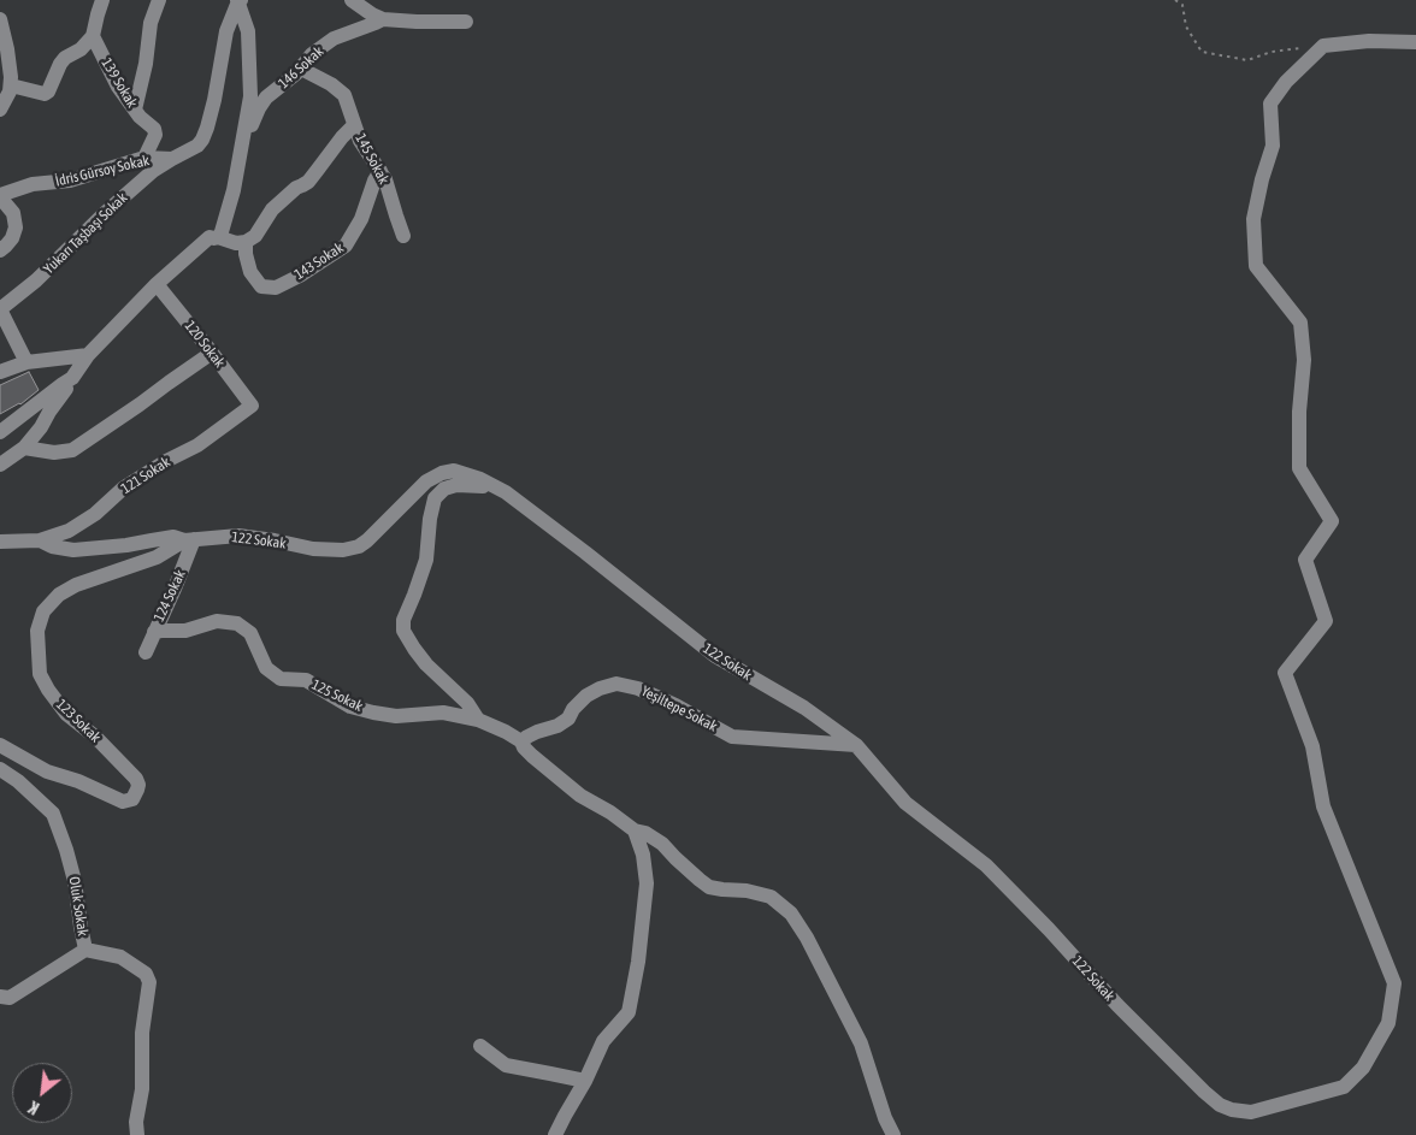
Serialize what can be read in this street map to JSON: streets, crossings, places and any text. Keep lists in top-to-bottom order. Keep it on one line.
{"streets":{"street":["146 Sokak","139 Sokak","145 Sokak","İdris Gürsoy Sokak","Yukarı Taşbaşı Sokak","143 Sokak","120 Sokak","121 Sokak","122 Sokak","124 Sokak","125 Sokak","Yeşiltepe Sokak","123 Sokak","Oluk Sokak"]},"crossings":[["146 Sokak","145 Sokak"],["139 Sokak","İdris Gürsoy Sokak"],["145 Sokak","143 Sokak"],["İdris Gürsoy Sokak","Yukarı Taşbaşı Sokak"],["120 Sokak","121 Sokak"],["121 Sokak","122 Sokak"],["122 Sokak","124 Sokak"],["122 Sokak","125 Sokak"],["122 Sokak","Yeşiltepe Sokak"],["122 Sokak","123 Sokak"],["124 Sokak","125 Sokak"],["124 Sokak","123 Sokak"],["125 Sokak","Yeşiltepe Sokak"]],"north":"bottom left"}
